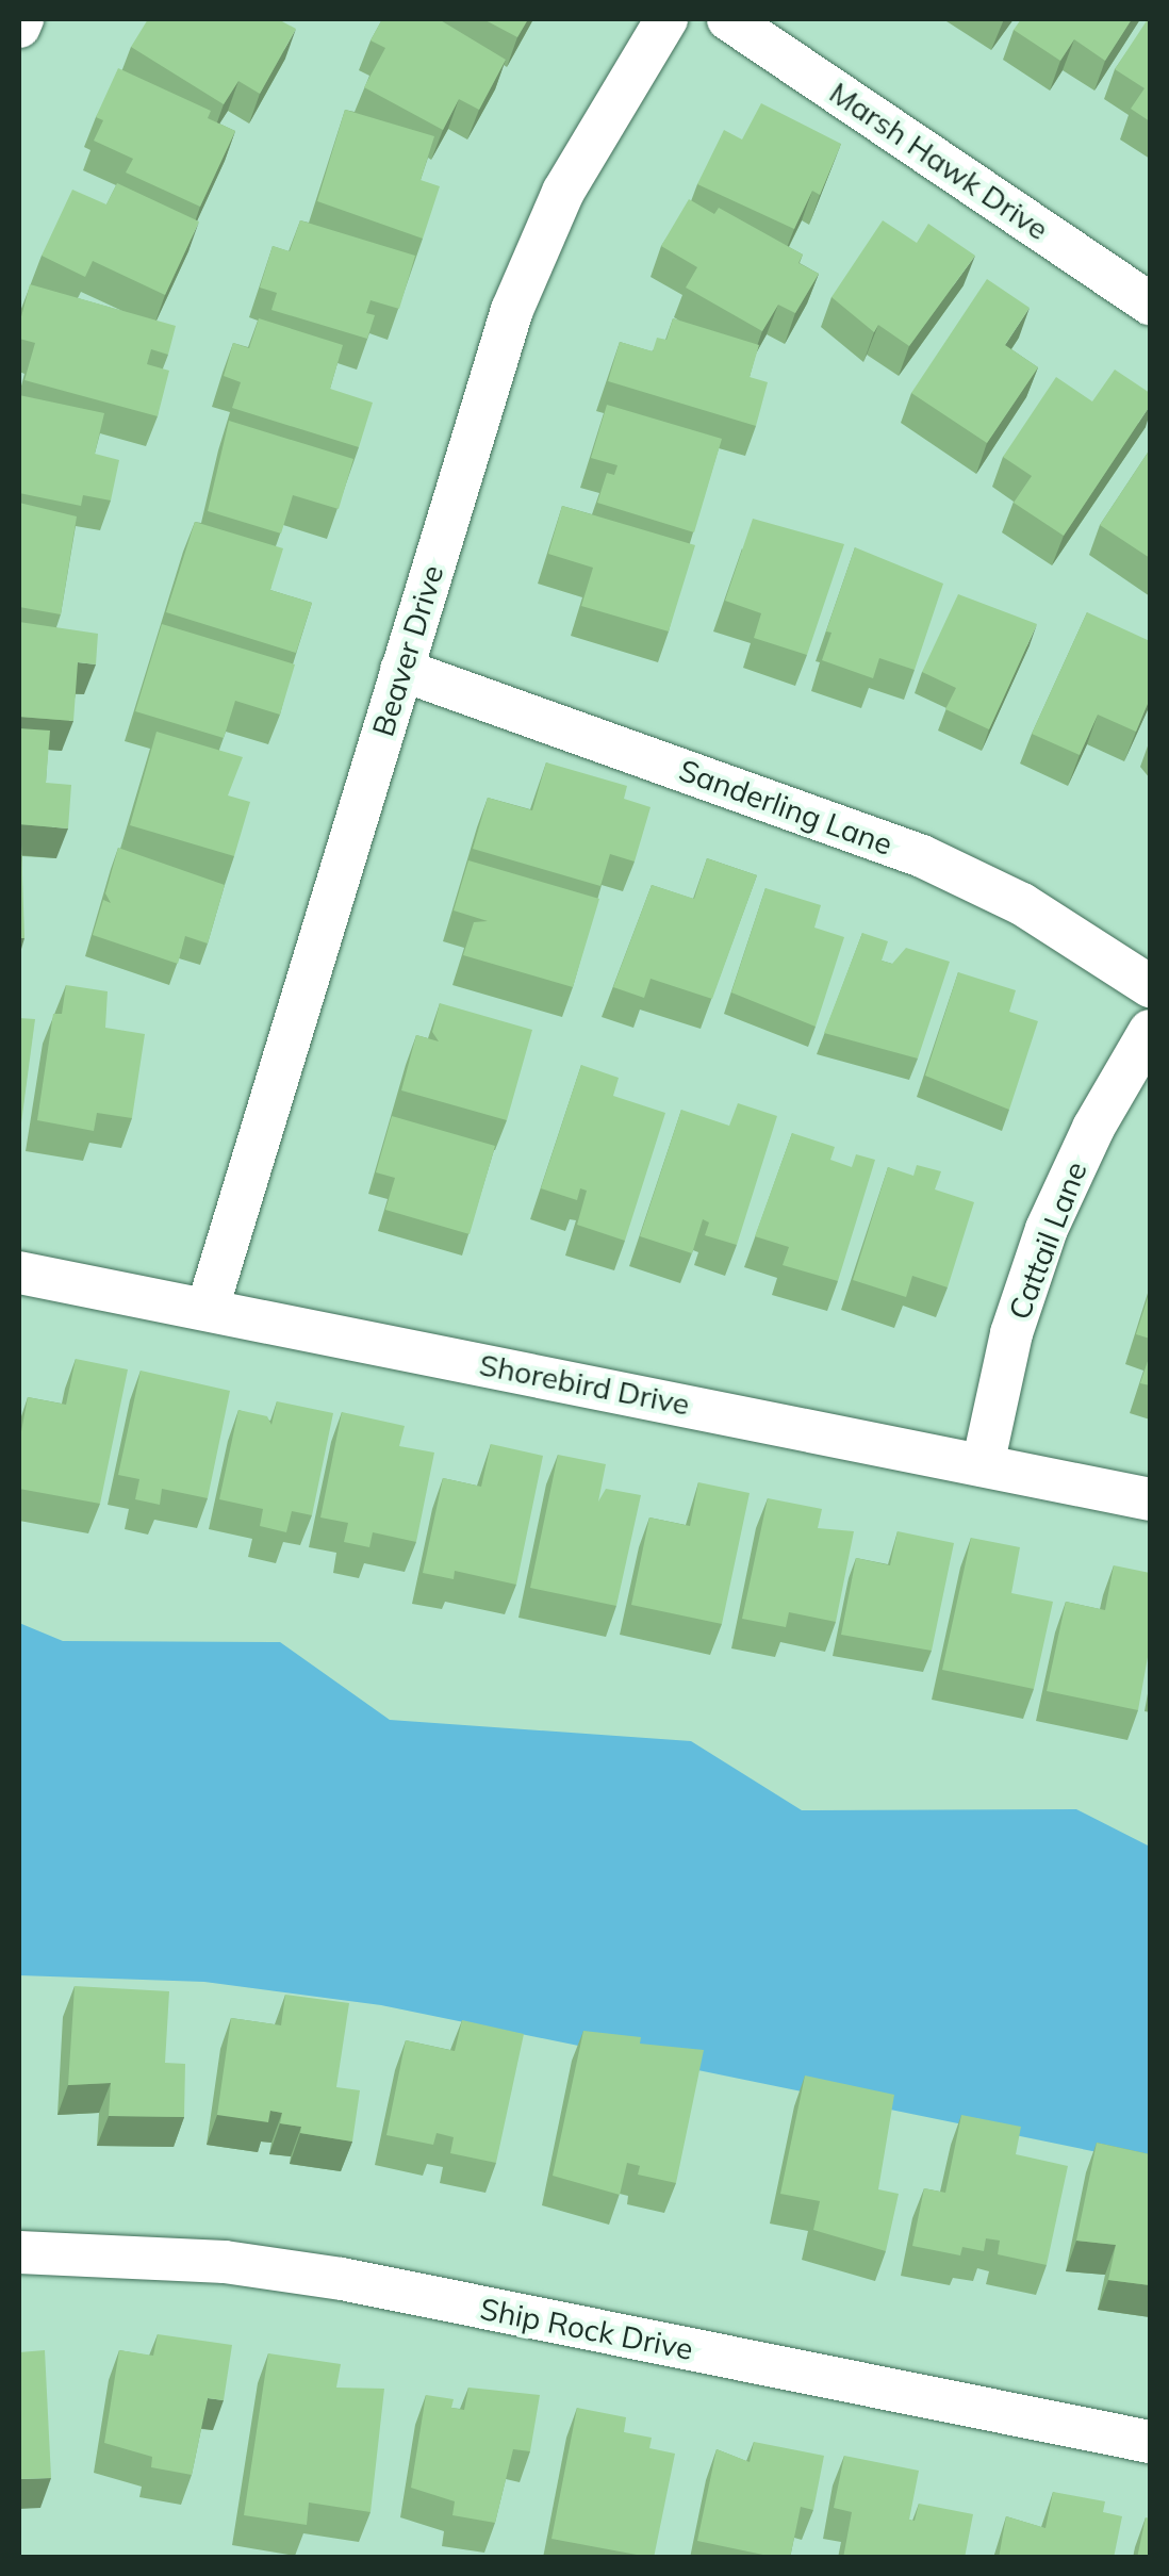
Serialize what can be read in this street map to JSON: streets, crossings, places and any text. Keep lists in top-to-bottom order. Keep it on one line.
{"streets":{"street":["Marsh Hawk Drive","Beaver Drive","Sanderling Lane","Cattail Lane","Shorebird Drive","Ship Rock Drive"]},"crossings":[["Beaver Drive","Sanderling Lane"],["Beaver Drive","Shorebird Drive"],["Cattail Lane","Shorebird Drive"]]}
